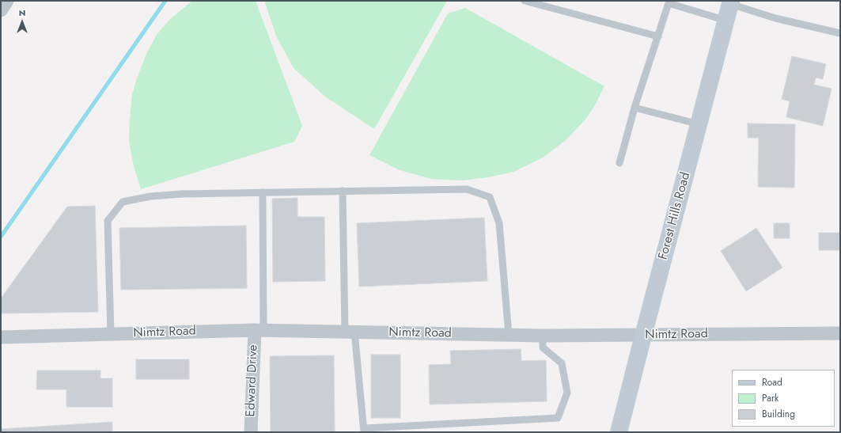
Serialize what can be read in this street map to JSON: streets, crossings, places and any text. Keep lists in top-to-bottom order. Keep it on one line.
{"streets":{"street":["Forest Hills Road","Nimtz Road","Edward Drive"]},"crossings":[["Forest Hills Road","Nimtz Road"],["Nimtz Road","Edward Drive"]],"legend":["Road","Park","Building"],"north":"top"}
